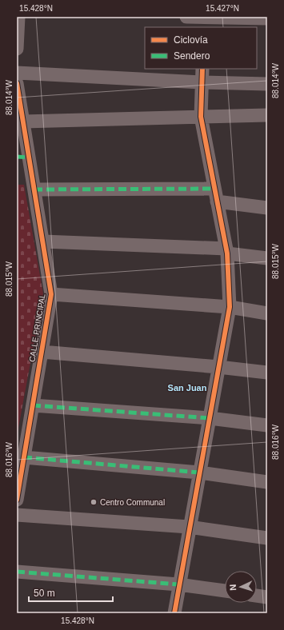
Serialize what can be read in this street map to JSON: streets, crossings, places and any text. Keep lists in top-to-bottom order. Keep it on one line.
{"streets":{"street":["CALLE PRINCIPAL"]},"districts":["San Juan"],"places":["Centro Communal"],"legend":["Ciclovía","Sendero"],"scale_bar":"50 m","north":"left","coordinates":["15.428°N","15.427°N","88.014°W","88.015°W","88.016°W"]}
